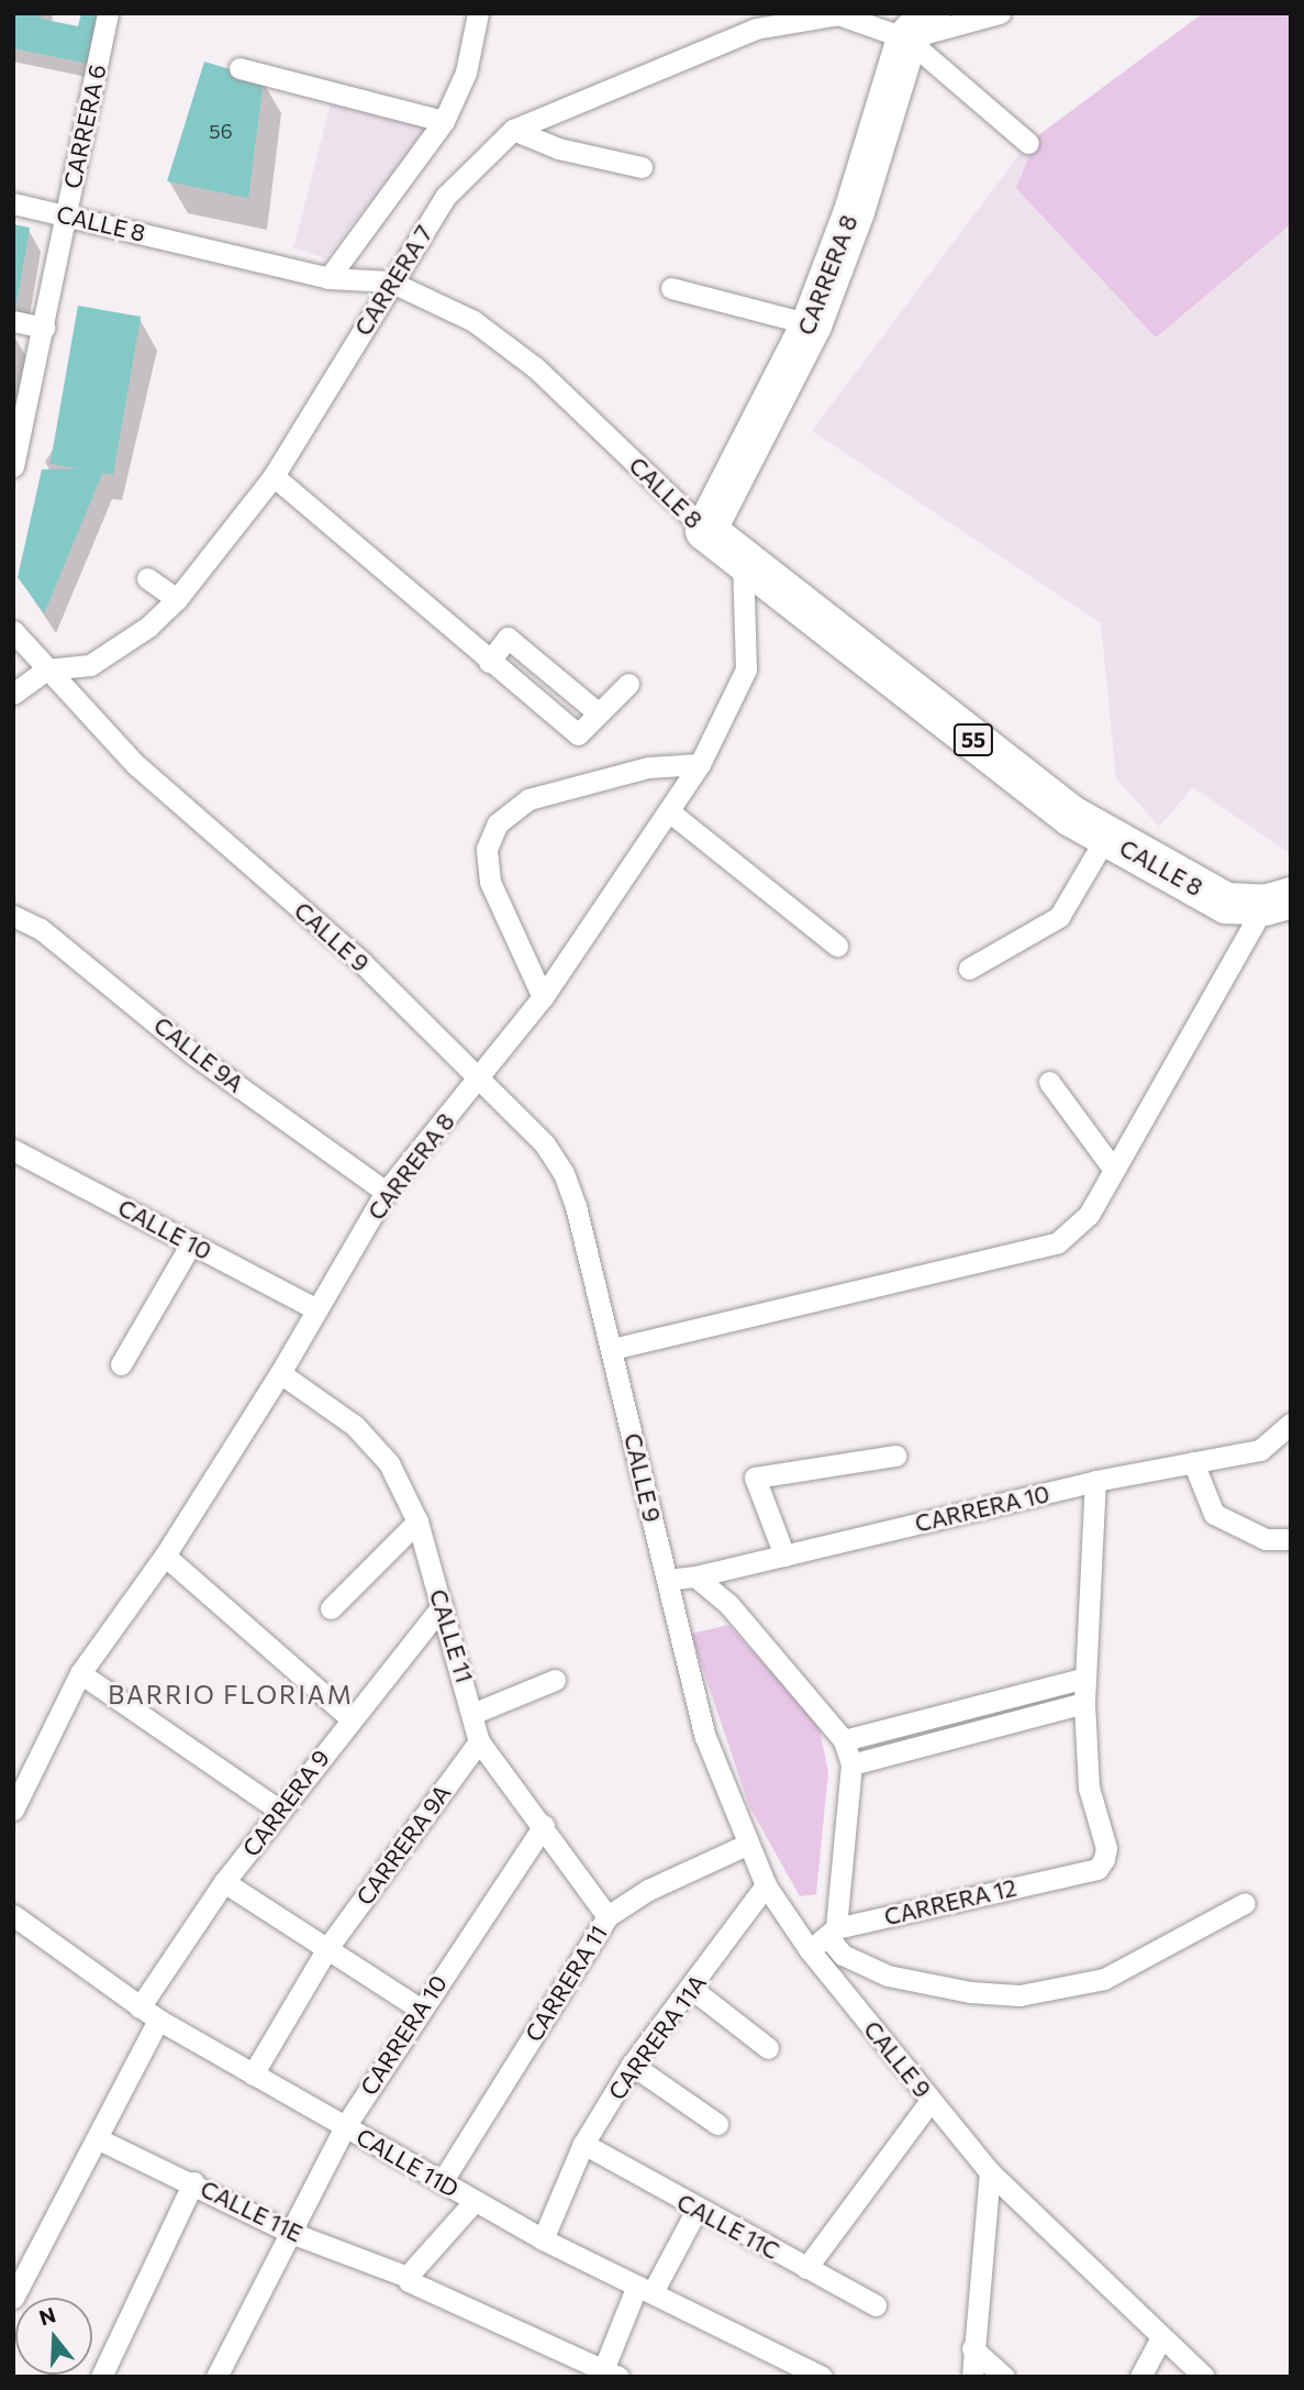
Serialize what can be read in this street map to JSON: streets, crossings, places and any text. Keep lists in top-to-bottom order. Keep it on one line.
{"streets":{"highway":["CALLE 8","CARRERA 8","55"],"street":["CARRERA 6","CARRERA 7","CALLE 9","CALLE 9A","CALLE 10","CARRERA 10","CALLE 11","CARRERA 9","CARRERA 9A","CARRERA 12","CARRERA 11","CARRERA 11A","CALLE 11D","CALLE 11E","CALLE 11C"]},"crossings":[["CARRERA 6","CALLE 8"],["CALLE 8","CARRERA 8"],["CALLE 8","CARRERA 7"],["CARRERA 8","CARRERA 7"],["CARRERA 8","CALLE 9"],["CARRERA 8","CALLE 9A"],["CARRERA 8","CALLE 10"],["CARRERA 8","CALLE 11"],["CARRERA 7","CALLE 9"],["CALLE 9","CARRERA 10"],["CALLE 9","CARRERA 12"],["CALLE 9","CARRERA 11"],["CALLE 9","CARRERA 11A"],["CARRERA 10","CALLE 11"],["CARRERA 10","CALLE 11D"],["CARRERA 10","CALLE 11E"],["CALLE 11","CARRERA 9"],["CALLE 11","CARRERA 9A"],["CALLE 11","CARRERA 11"],["CARRERA 9","CALLE 11D"],["CARRERA 9","CALLE 11E"],["CARRERA 9A","CALLE 11D"],["CARRERA 11","CALLE 11D"],["CARRERA 11A","CALLE 11D"],["CARRERA 11A","CALLE 11C"]],"districts":["BARRIO FLORIAM"],"house_numbers":["56"],"north":"top"}
